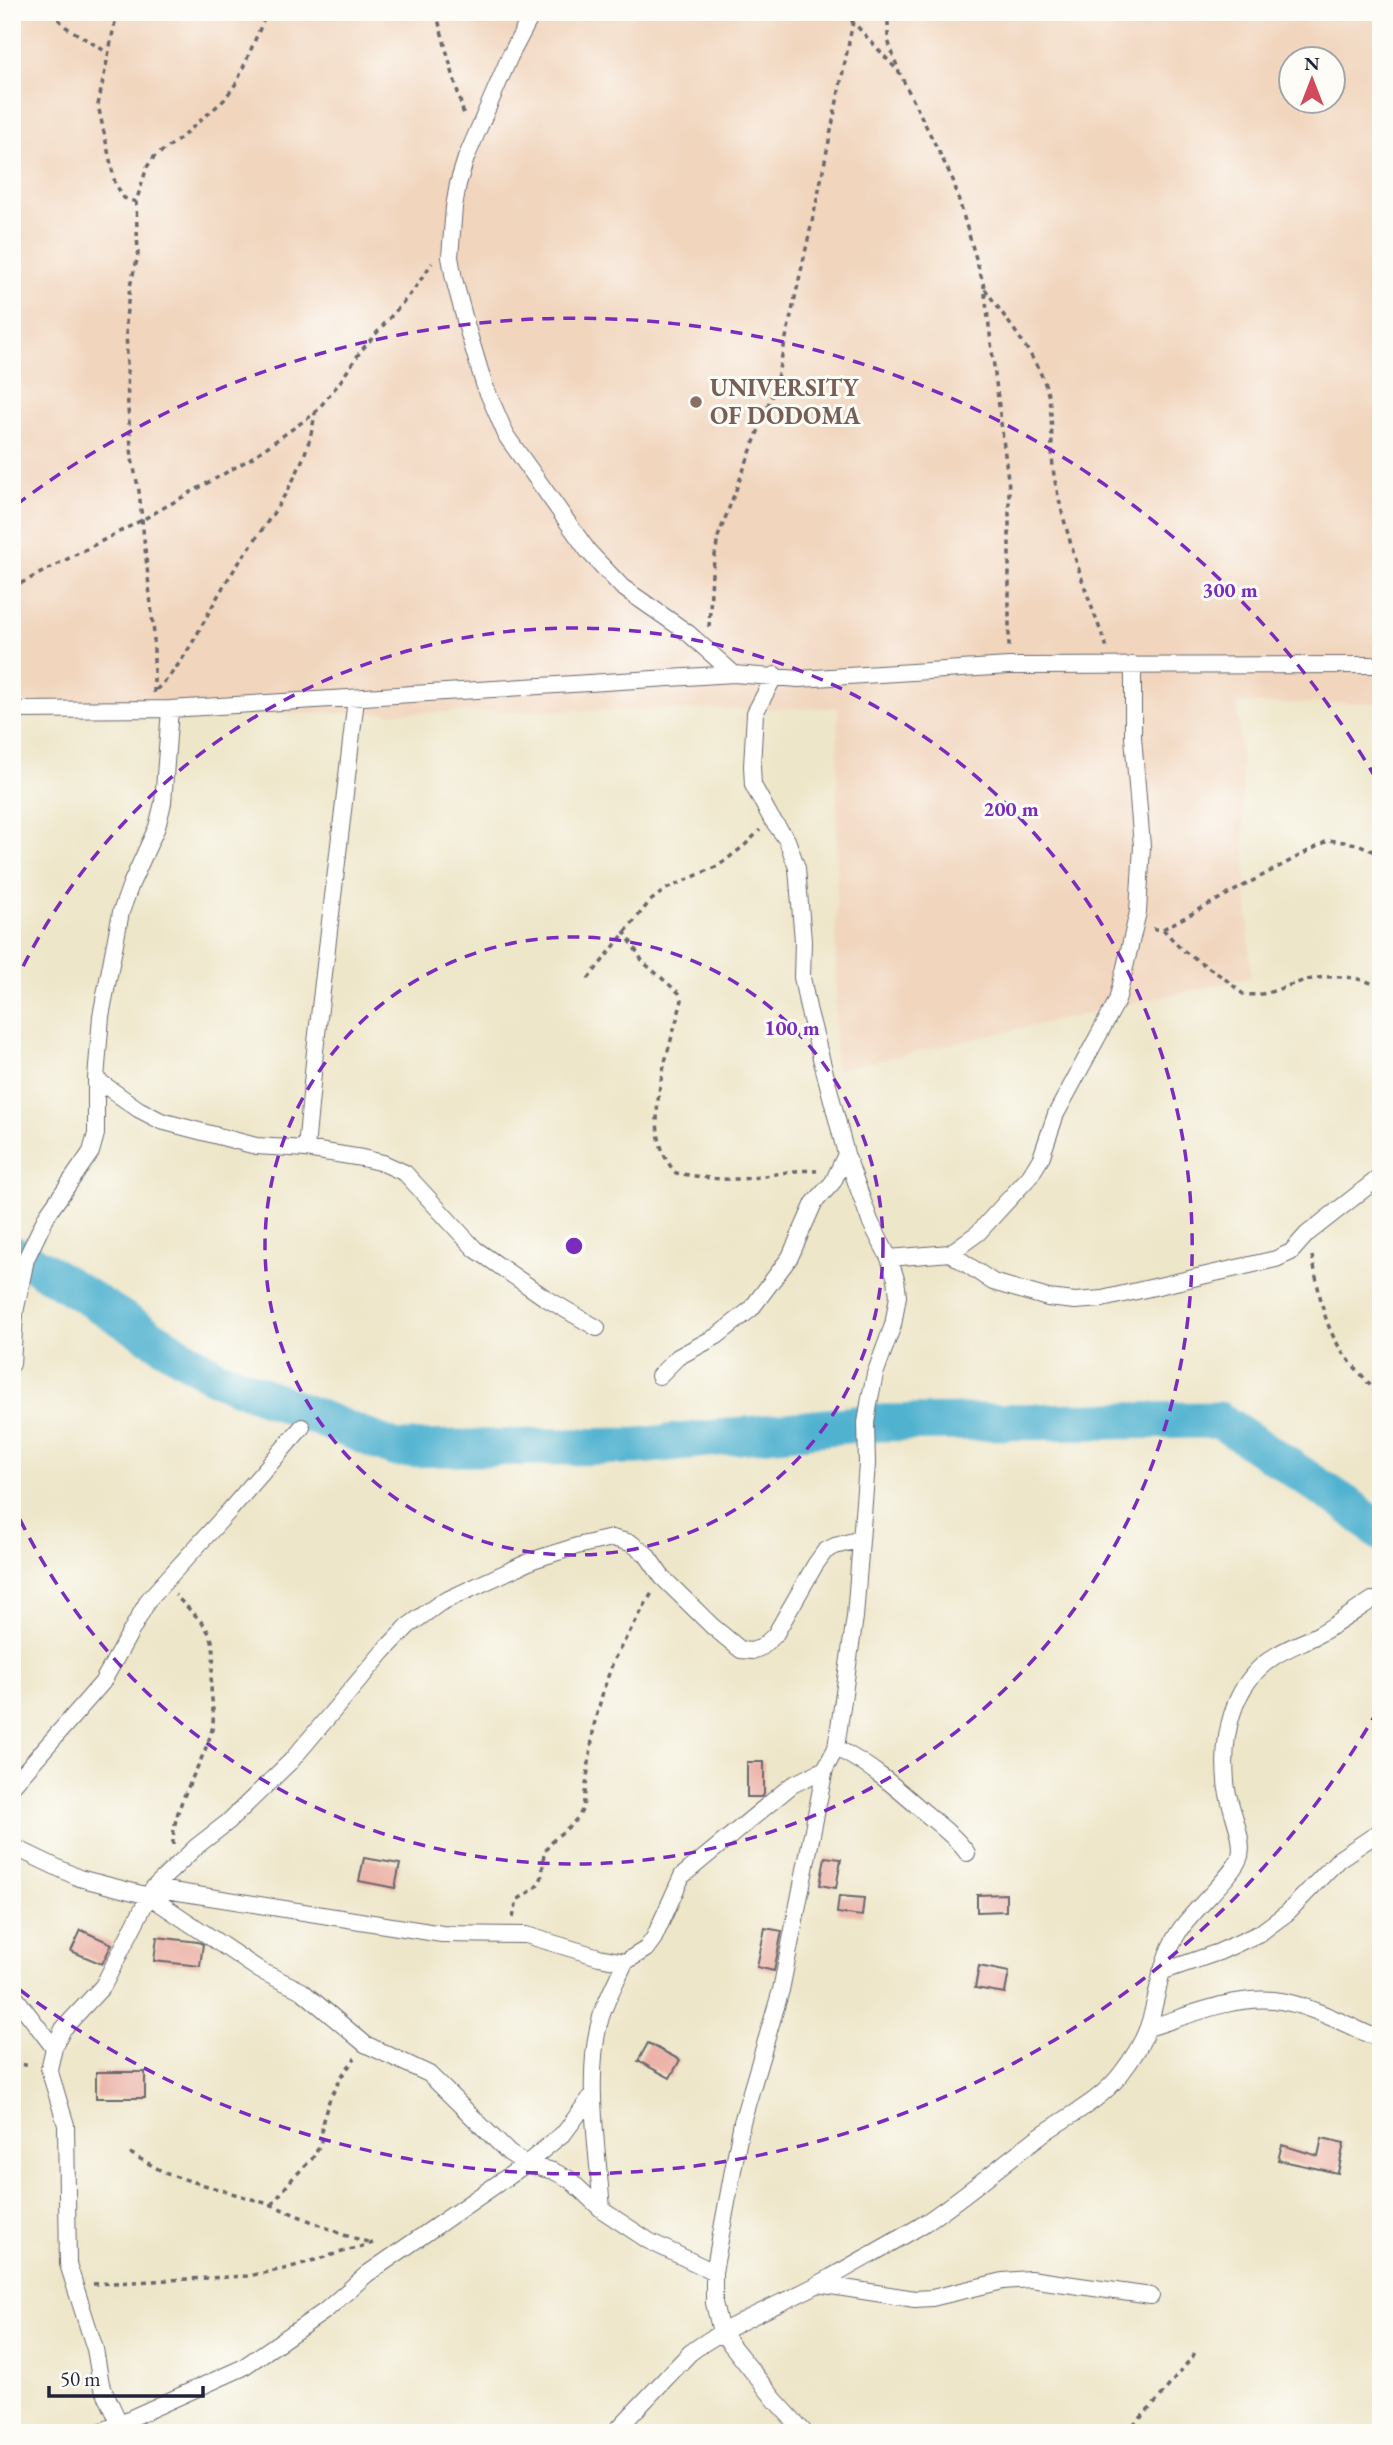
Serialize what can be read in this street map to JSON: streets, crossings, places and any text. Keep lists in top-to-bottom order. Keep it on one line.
{"places":["UNIVERSITY OF DODOMA"],"scale_bar":"50 m","north":"top","rings":["300 m","200 m","100 m"]}
